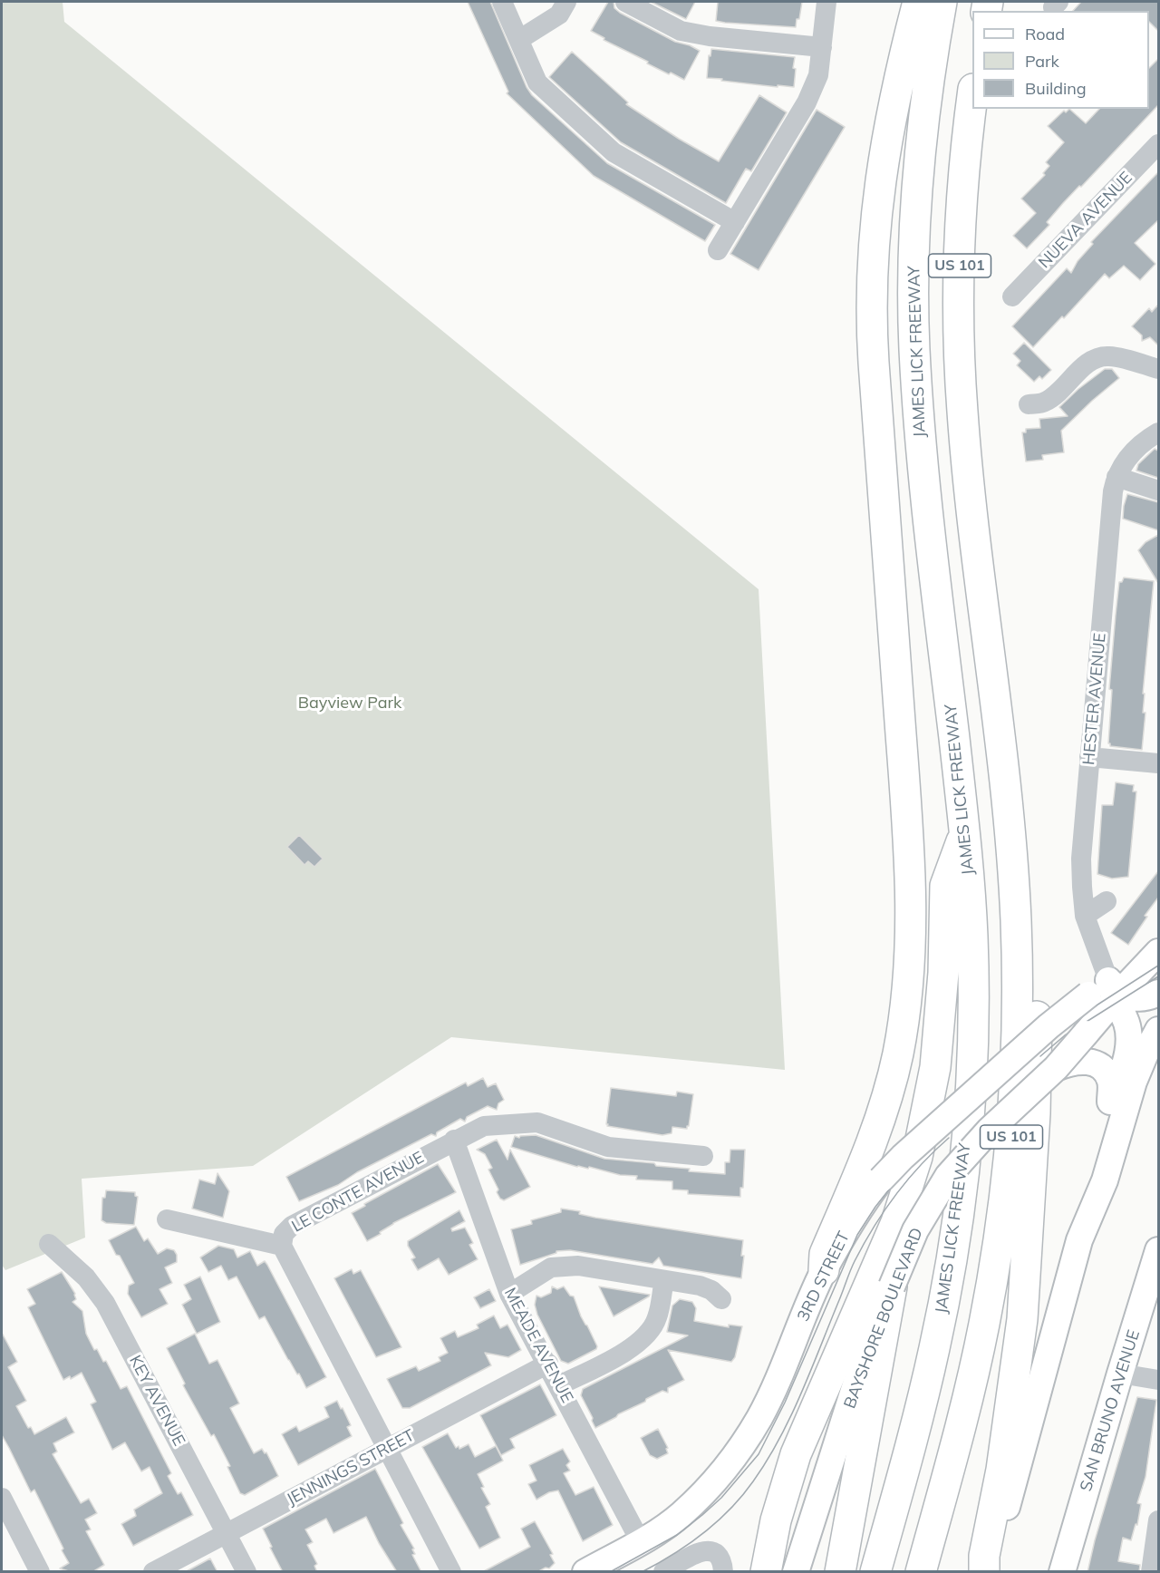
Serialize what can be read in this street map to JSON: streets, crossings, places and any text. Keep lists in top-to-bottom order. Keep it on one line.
{"streets":{"highway":["US 101","JAMES LICK FREEWAY"],"main road":["3RD STREET","BAYSHORE BOULEVARD","SAN BRUNO AVENUE"],"street":["NUEVA AVENUE","HESTER AVENUE","LE CONTE AVENUE","MEADE AVENUE","KEY AVENUE","JENNINGS STREET"]},"crossings":[["HESTER AVENUE","3RD STREET"],["HESTER AVENUE","BAYSHORE BOULEVARD"],["LE CONTE AVENUE","MEADE AVENUE"],["LE CONTE AVENUE","JENNINGS STREET"],["3RD STREET","BAYSHORE BOULEVARD"],["3RD STREET","MEADE AVENUE"],["MEADE AVENUE","JENNINGS STREET"],["KEY AVENUE","JENNINGS STREET"]],"parks":["Bayview Park"],"legend":["Road","Park","Building"]}
